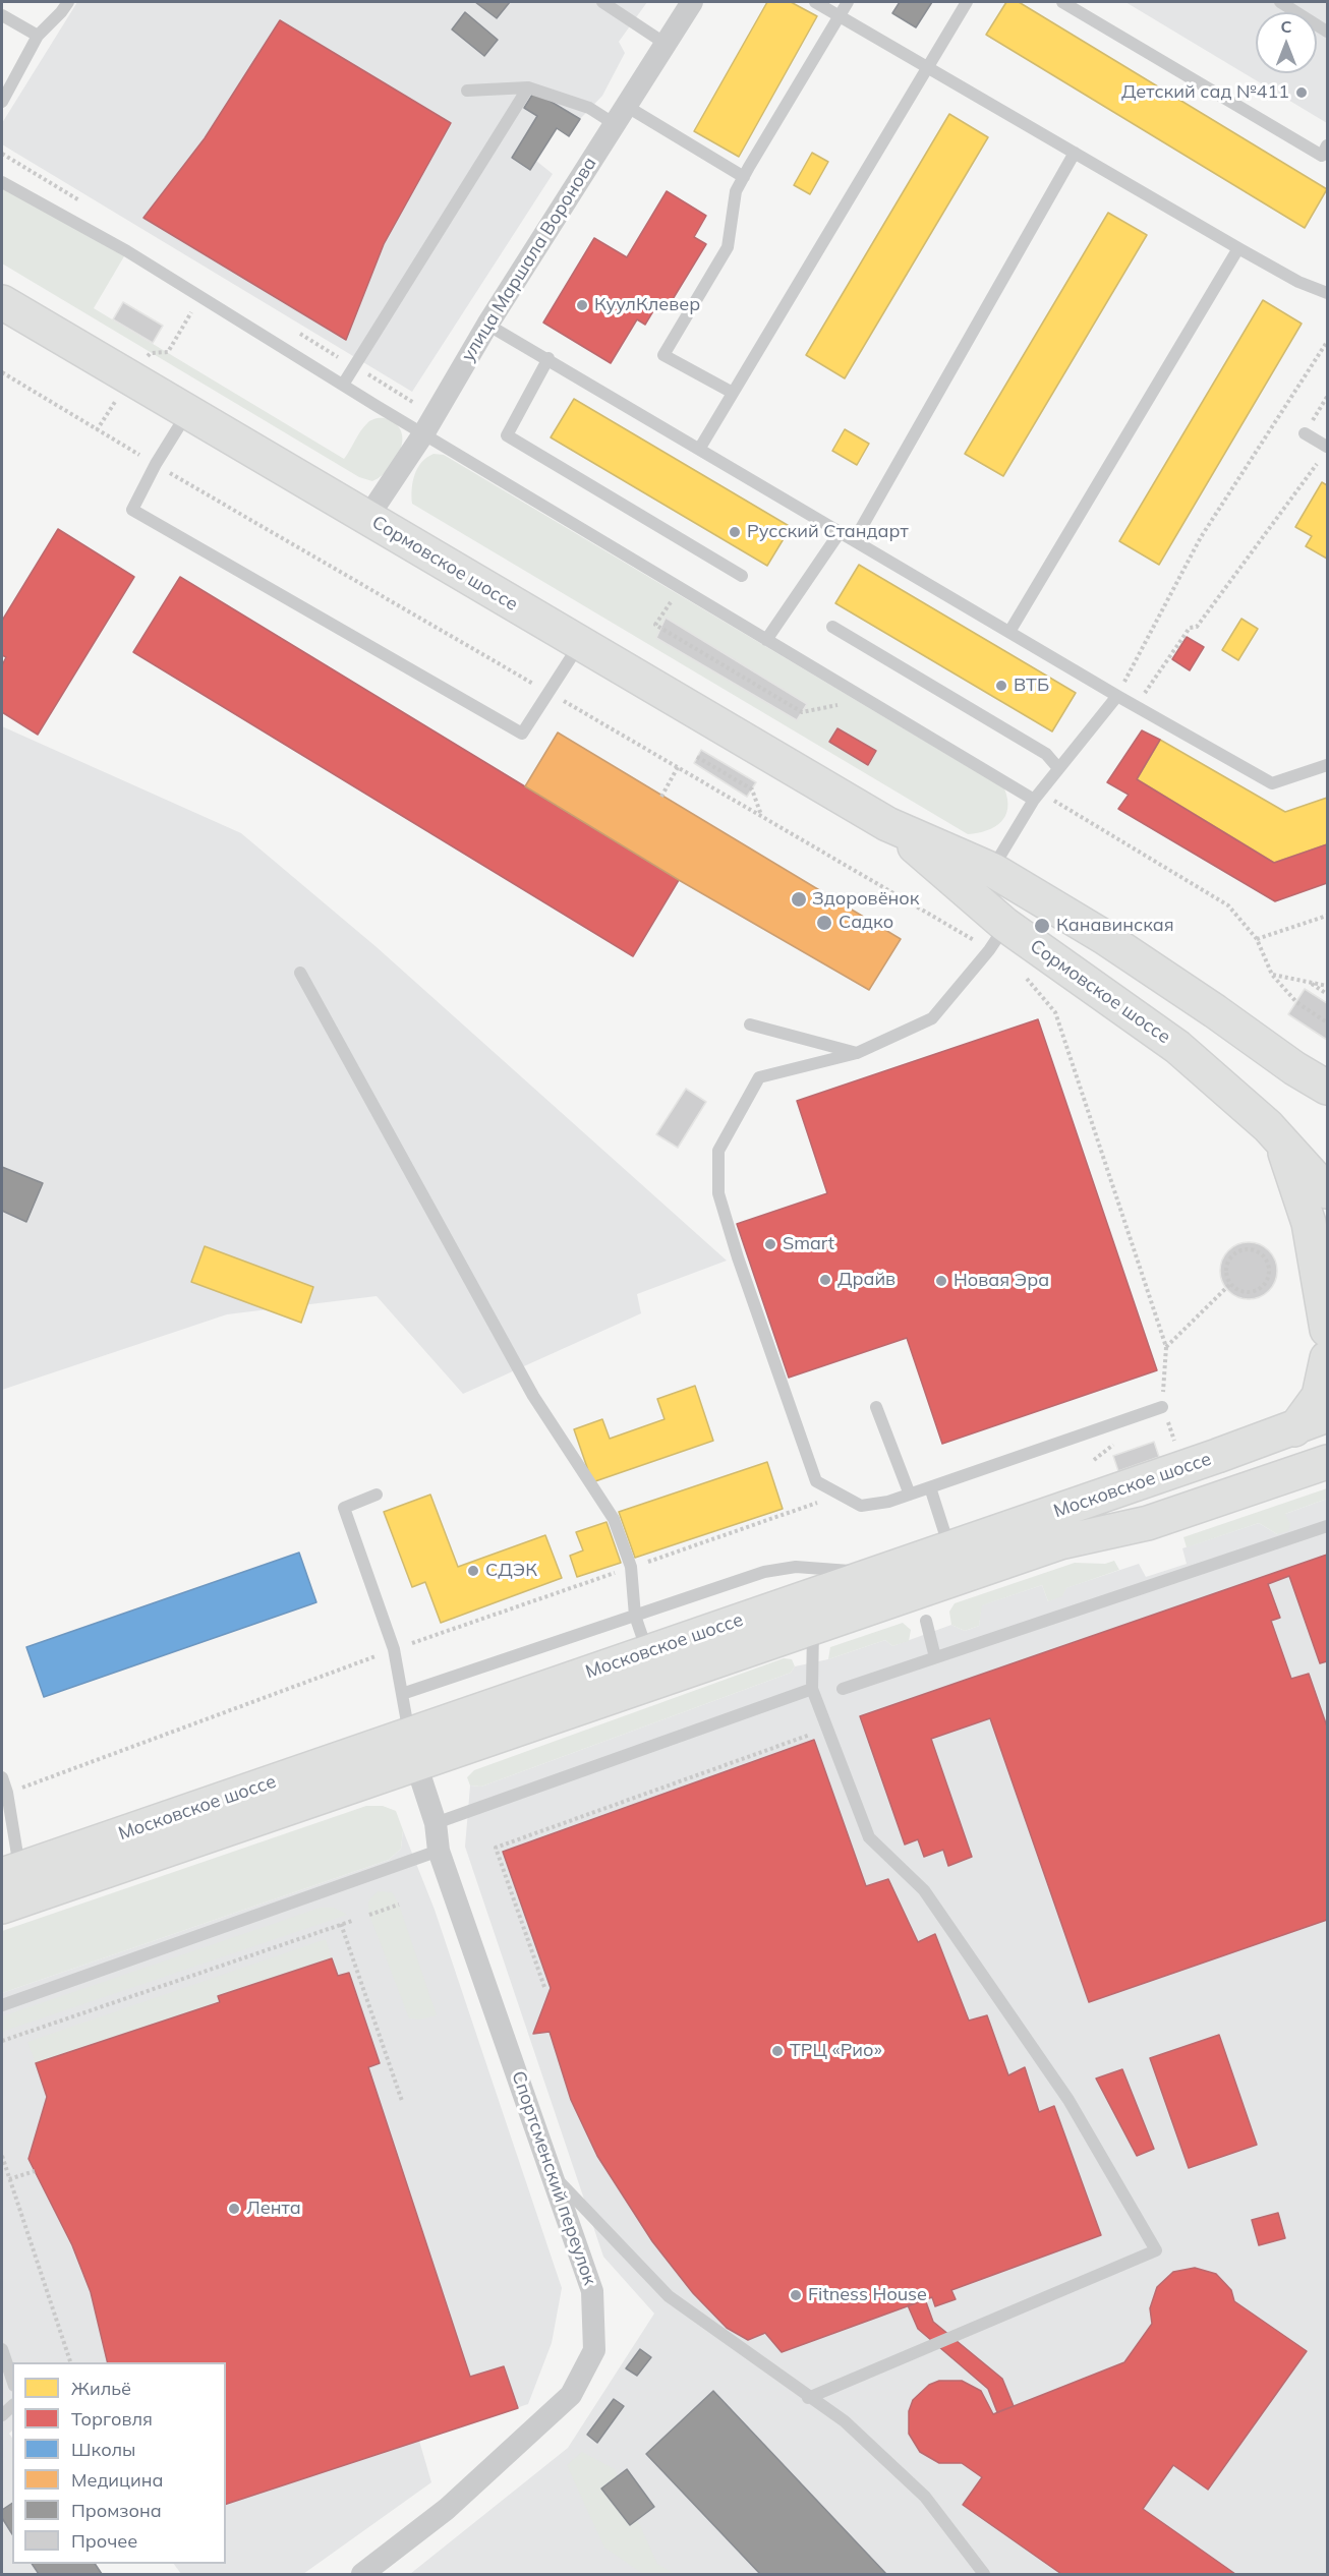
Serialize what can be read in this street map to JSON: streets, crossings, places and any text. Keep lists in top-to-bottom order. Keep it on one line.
{"streets":{"main road":["Сормовское шоссе","Московское шоссе"],"street":["улица Маршала Воронова","Спортсменский переулок"]},"crossings":[["улица Маршала Воронова","Сормовское шоссе"],["Московское шоссе","Спортсменский переулок"]],"places":["Детский сад №411","КуулКлевер","Русский Стандарт","ВТБ","Здоровёнок","Садко","Канавинская","Smart","Драйв","Новая Эра","СДЭК","ТРЦ «Рио»","Лента","Fitness House"],"legend":["Жильё","Торговля","Школы","Медицина","Промзона","Прочее"],"north":"top"}
